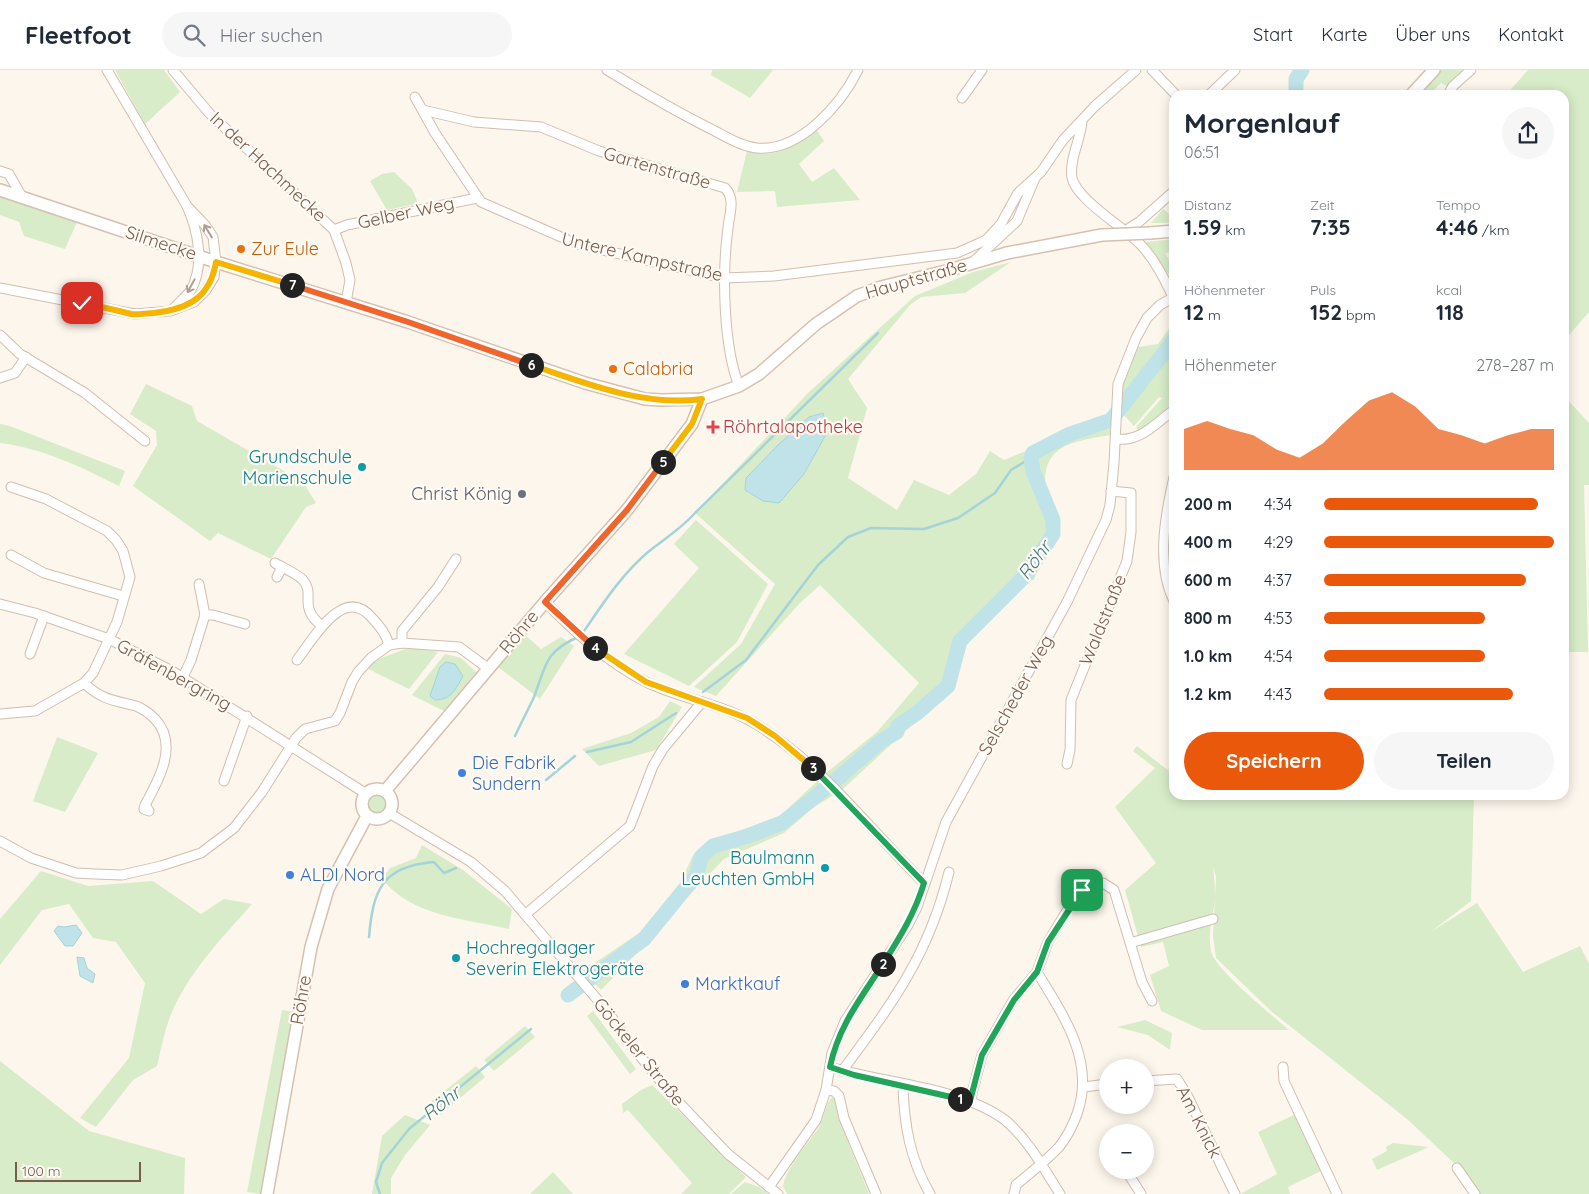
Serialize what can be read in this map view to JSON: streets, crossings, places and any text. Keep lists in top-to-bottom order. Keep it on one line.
{"streets":{"main road":["Silmecke","Hauptstraße","Röhre"],"street":["In der Hachmecke","Gartenstraße","Gelber Weg","Untere Kampstraße","Waldstraße","Gräfenbergring","Selscheder Weg","Göckeler Straße","Am Knick"]},"crossings":[["In der Hachmecke","Gelber Weg"],["In der Hachmecke","Silmecke"],["Gartenstraße","Untere Kampstraße"],["Gartenstraße","Hauptstraße"],["Gelber Weg","Untere Kampstraße"],["Silmecke","Hauptstraße"],["Silmecke","Röhre"],["Hauptstraße","Röhre"],["Waldstraße","Selscheder Weg"],["Röhre","Gräfenbergring"],["Röhre","Göckeler Straße"],["Gräfenbergring","Göckeler Straße"],["Selscheder Weg","Göckeler Straße"]],"water":["Röhr"],"places":{"other":["Zur Eule","Calabria","Grundschule Marienschule","Christ König","Die Fabrik Sundern","Baulmann Leuchten GmbH","ALDI Nord","Hochregallager Severin Elektrogeräte","Marktkauf"],"health":["Röhrtalapotheke"]},"scale_bar":"100 m","page":{"header":"Fleetfoot","search":"Hier suchen","nav":["Start","Karte","Über uns","Kontakt"],"heading":["Morgenlauf","06:51"],"stats":[["Distanz","1.59 km"],["Zeit","7:35"],["Tempo","4:46 /km"],["Höhenmeter","12 m"],["Puls","152 bpm"],["kcal","118"]],"pins":["7","6","5","4","3","2","1"],"chart":["Höhenmeter","278–287 m"],"list":[{"name":"200 m","note":"4:34"},{"name":"400 m","note":"4:29"},{"name":"600 m","note":"4:37"},{"name":"800 m","note":"4:53"},{"name":"1.0 km","note":"4:54"},{"name":"1.2 km","note":"4:43"}],"buttons":["Speichern","Teilen"],"map_buttons":["+","−"],"scale":"100 m"}}
